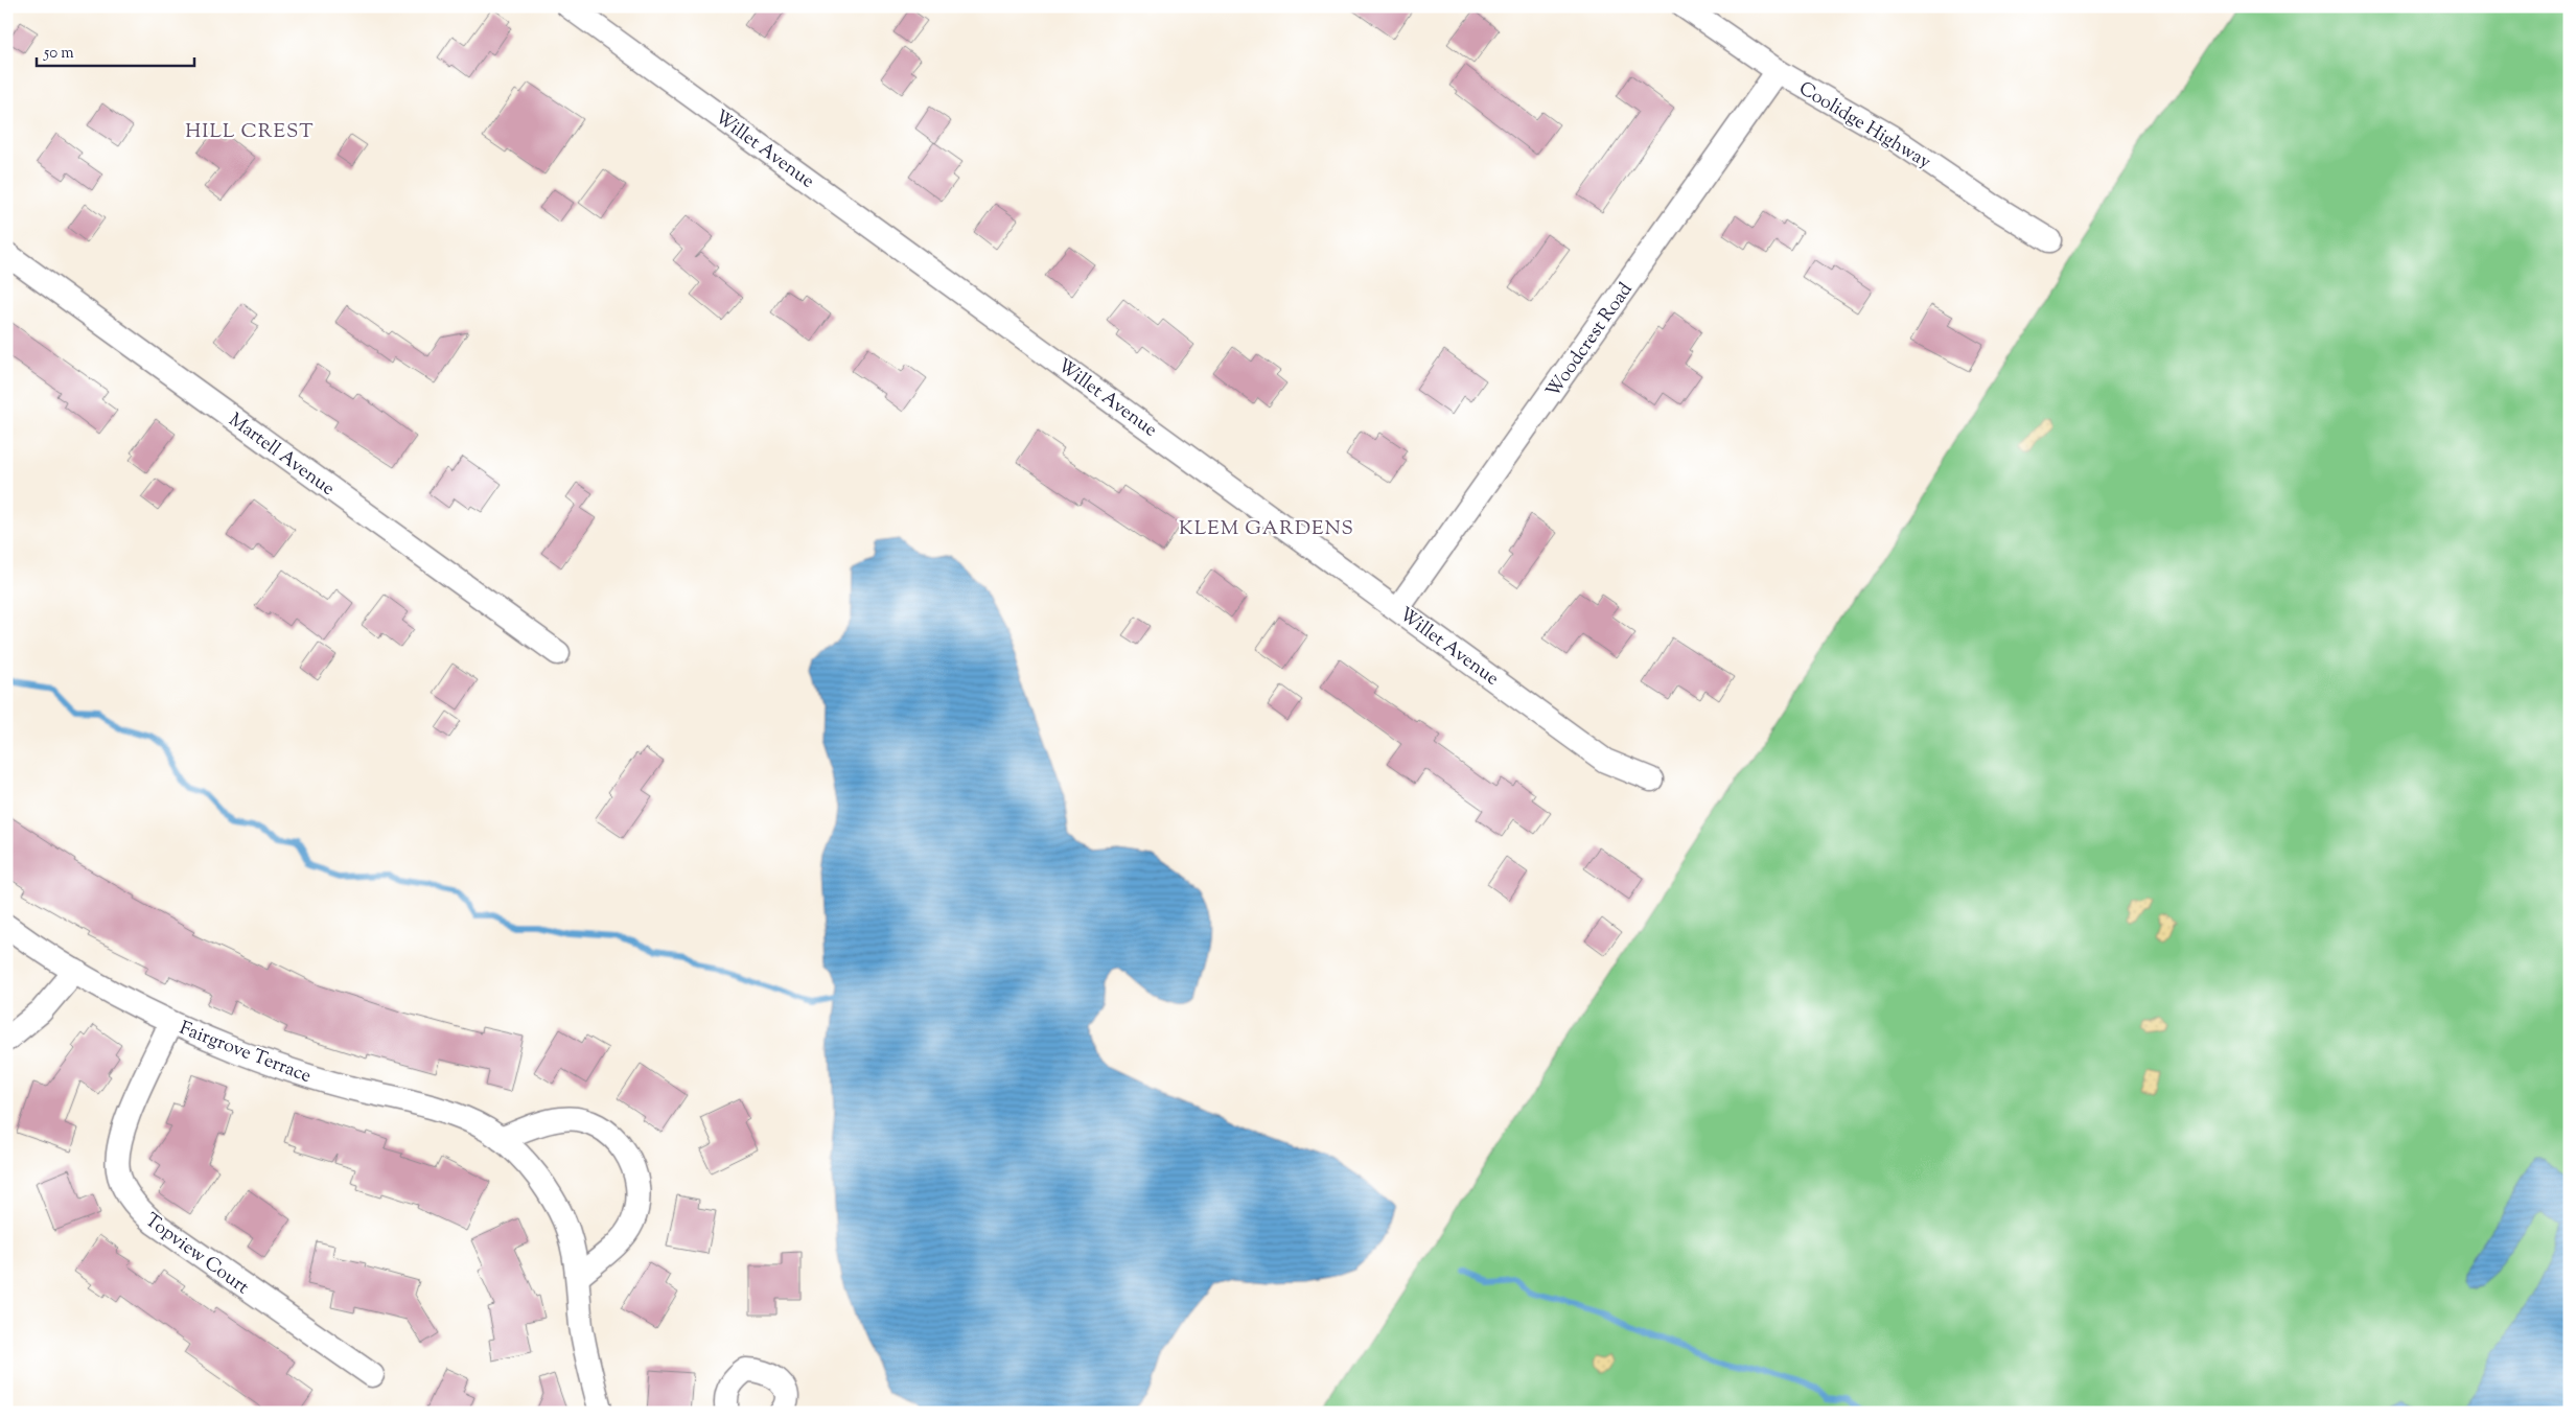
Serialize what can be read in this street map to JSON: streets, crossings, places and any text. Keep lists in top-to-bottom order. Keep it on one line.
{"streets":{"street":["Coolidge Highway","Willet Avenue","Woodcrest Road","Martell Avenue","Fairgrove Terrace","Topview Court"]},"crossings":[["Coolidge Highway","Woodcrest Road"],["Willet Avenue","Woodcrest Road"],["Fairgrove Terrace","Topview Court"]],"districts":["HILL CREST","KLEM GARDENS"],"scale_bar":"50 m"}
